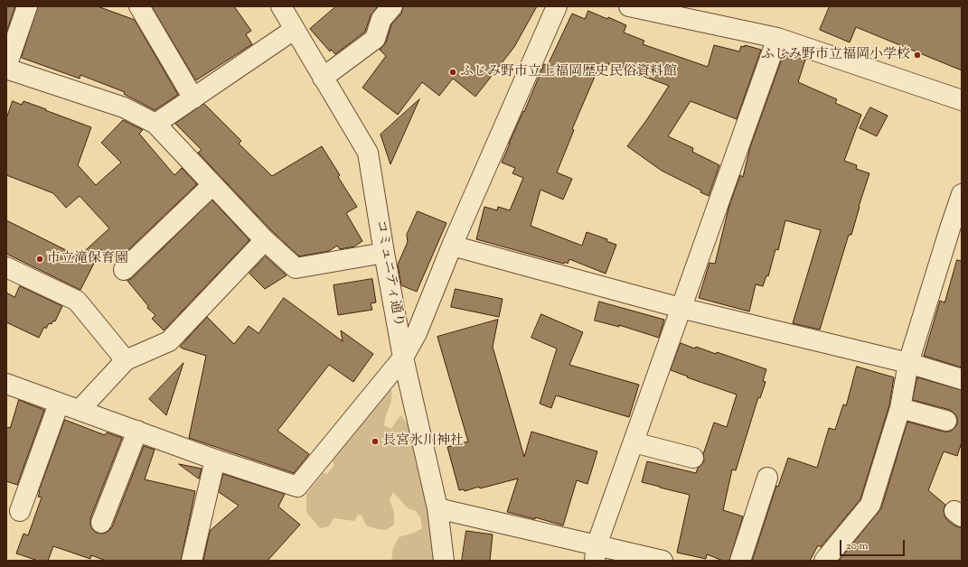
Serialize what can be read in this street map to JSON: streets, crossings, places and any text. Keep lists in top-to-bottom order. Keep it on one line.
{"streets":{"street":["コミュニティ通り"]},"places":["ふじみ野市立福岡小学校","ふじみ野市立上福岡歴史民俗資料館","市立滝保育園","長宮氷川神社"],"scale_bar":"20 m"}
